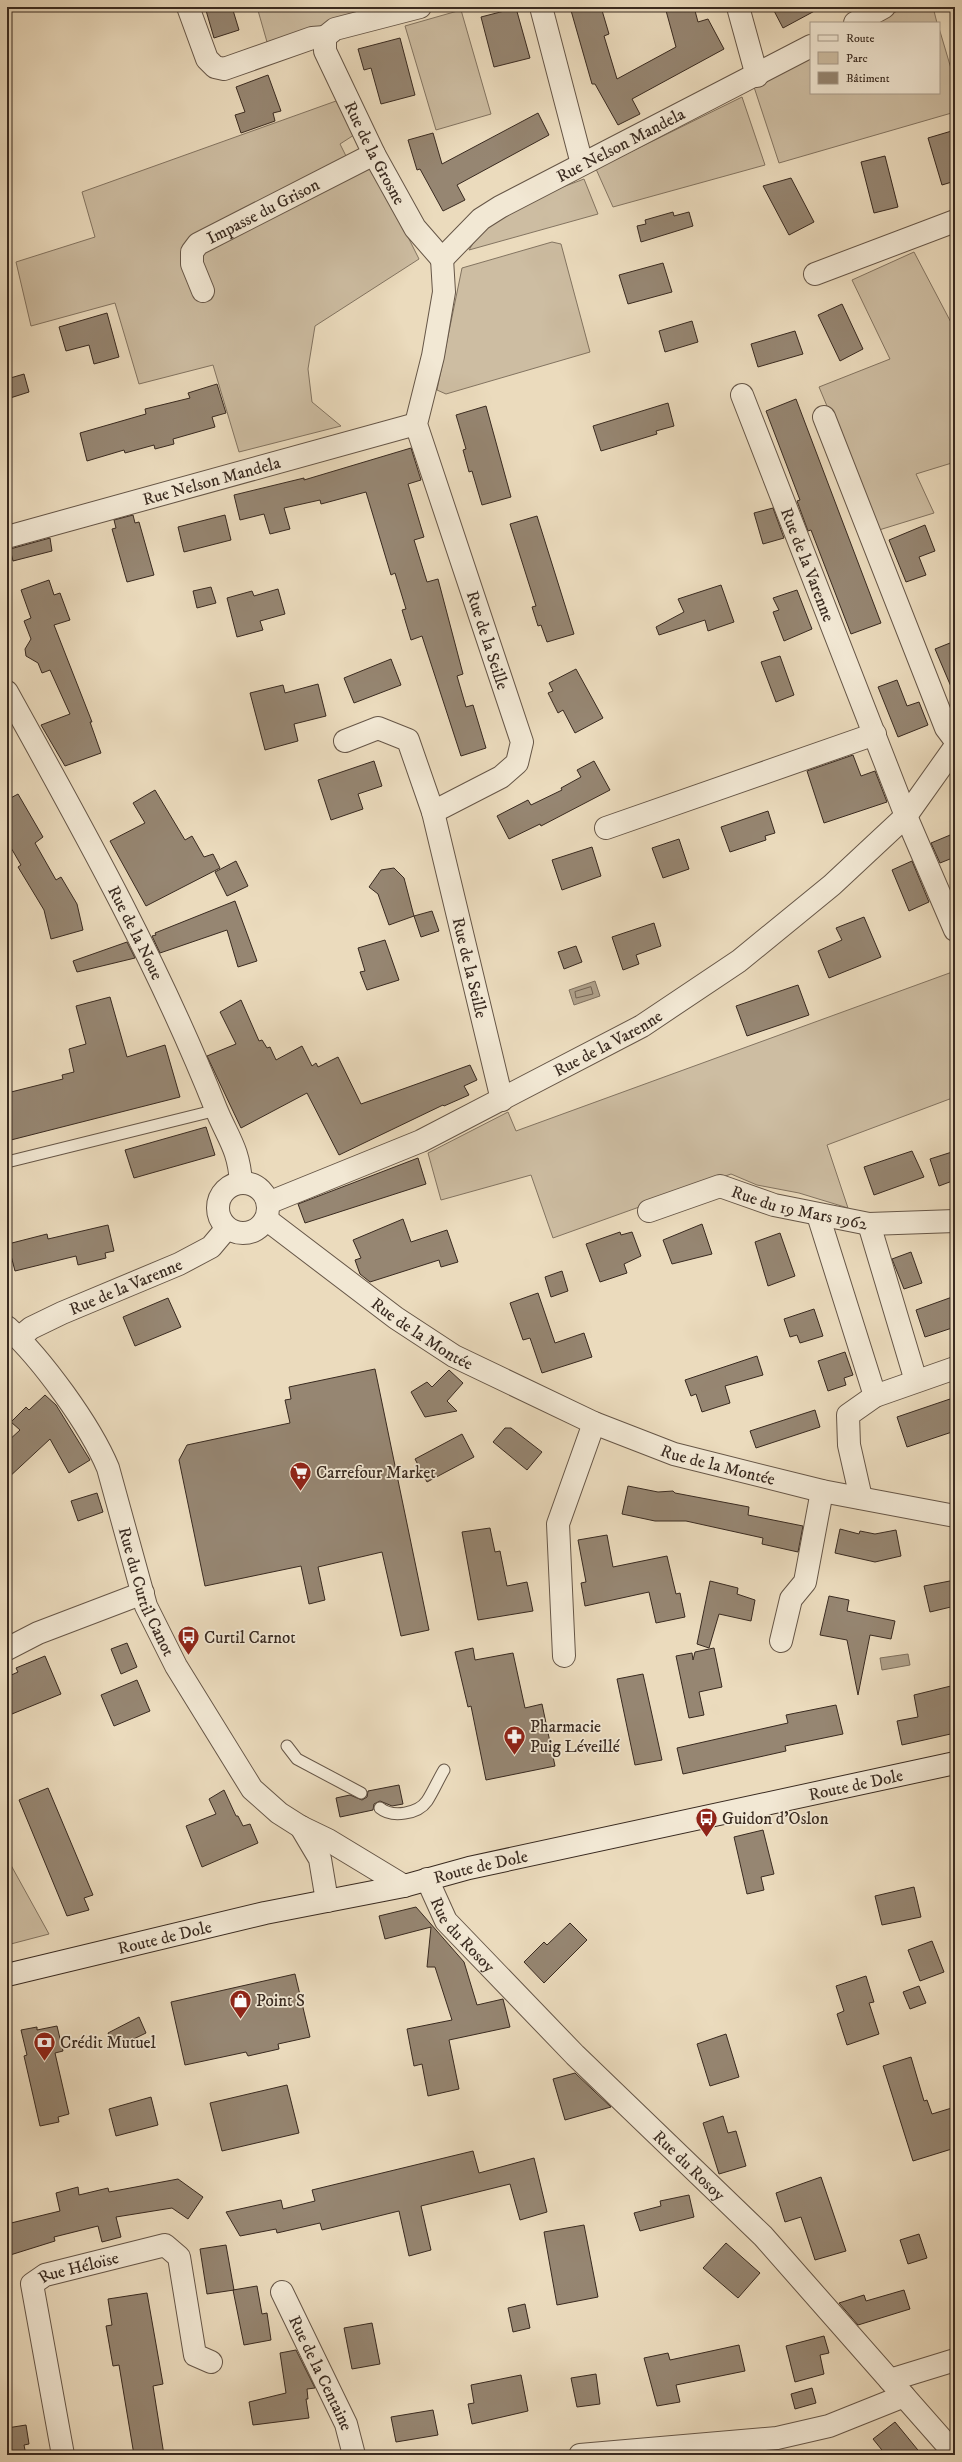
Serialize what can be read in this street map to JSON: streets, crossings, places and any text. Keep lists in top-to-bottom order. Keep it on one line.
{"streets":{"street":["Rue Nelson Mandela","Rue de la Grosne","Impasse du Grison","Rue de la Varenne","Rue de la Seille","Rue de la Noue","Rue du 19 Mars 1962","Rue de la Montée","Rue du Curtil Canot","Route de Dole","Rue du Rosoy","Rue Héloïse","Rue de la Centaine"]},"crossings":[["Rue Nelson Mandela","Rue de la Grosne"],["Rue Nelson Mandela","Rue de la Seille"],["Rue de la Grosne","Impasse du Grison"],["Rue de la Varenne","Rue de la Seille"],["Rue de la Varenne","Rue de la Noue"],["Rue de la Varenne","Rue de la Montée"],["Rue de la Varenne","Rue du Curtil Canot"],["Rue de la Noue","Rue de la Montée"],["Rue du Curtil Canot","Route de Dole"],["Route de Dole","Rue du Rosoy"]],"places":{"supermarket":["Carrefour Market"],"bus stop":["Curtil Carnot","Guidon d'Oslon"],"pharmacy":["Pharmacie Puig Léveillé"],"shop":["Point S"],"bank":["Crédit Mutuel"]},"legend":["Route","Parc","Bâtiment"]}
